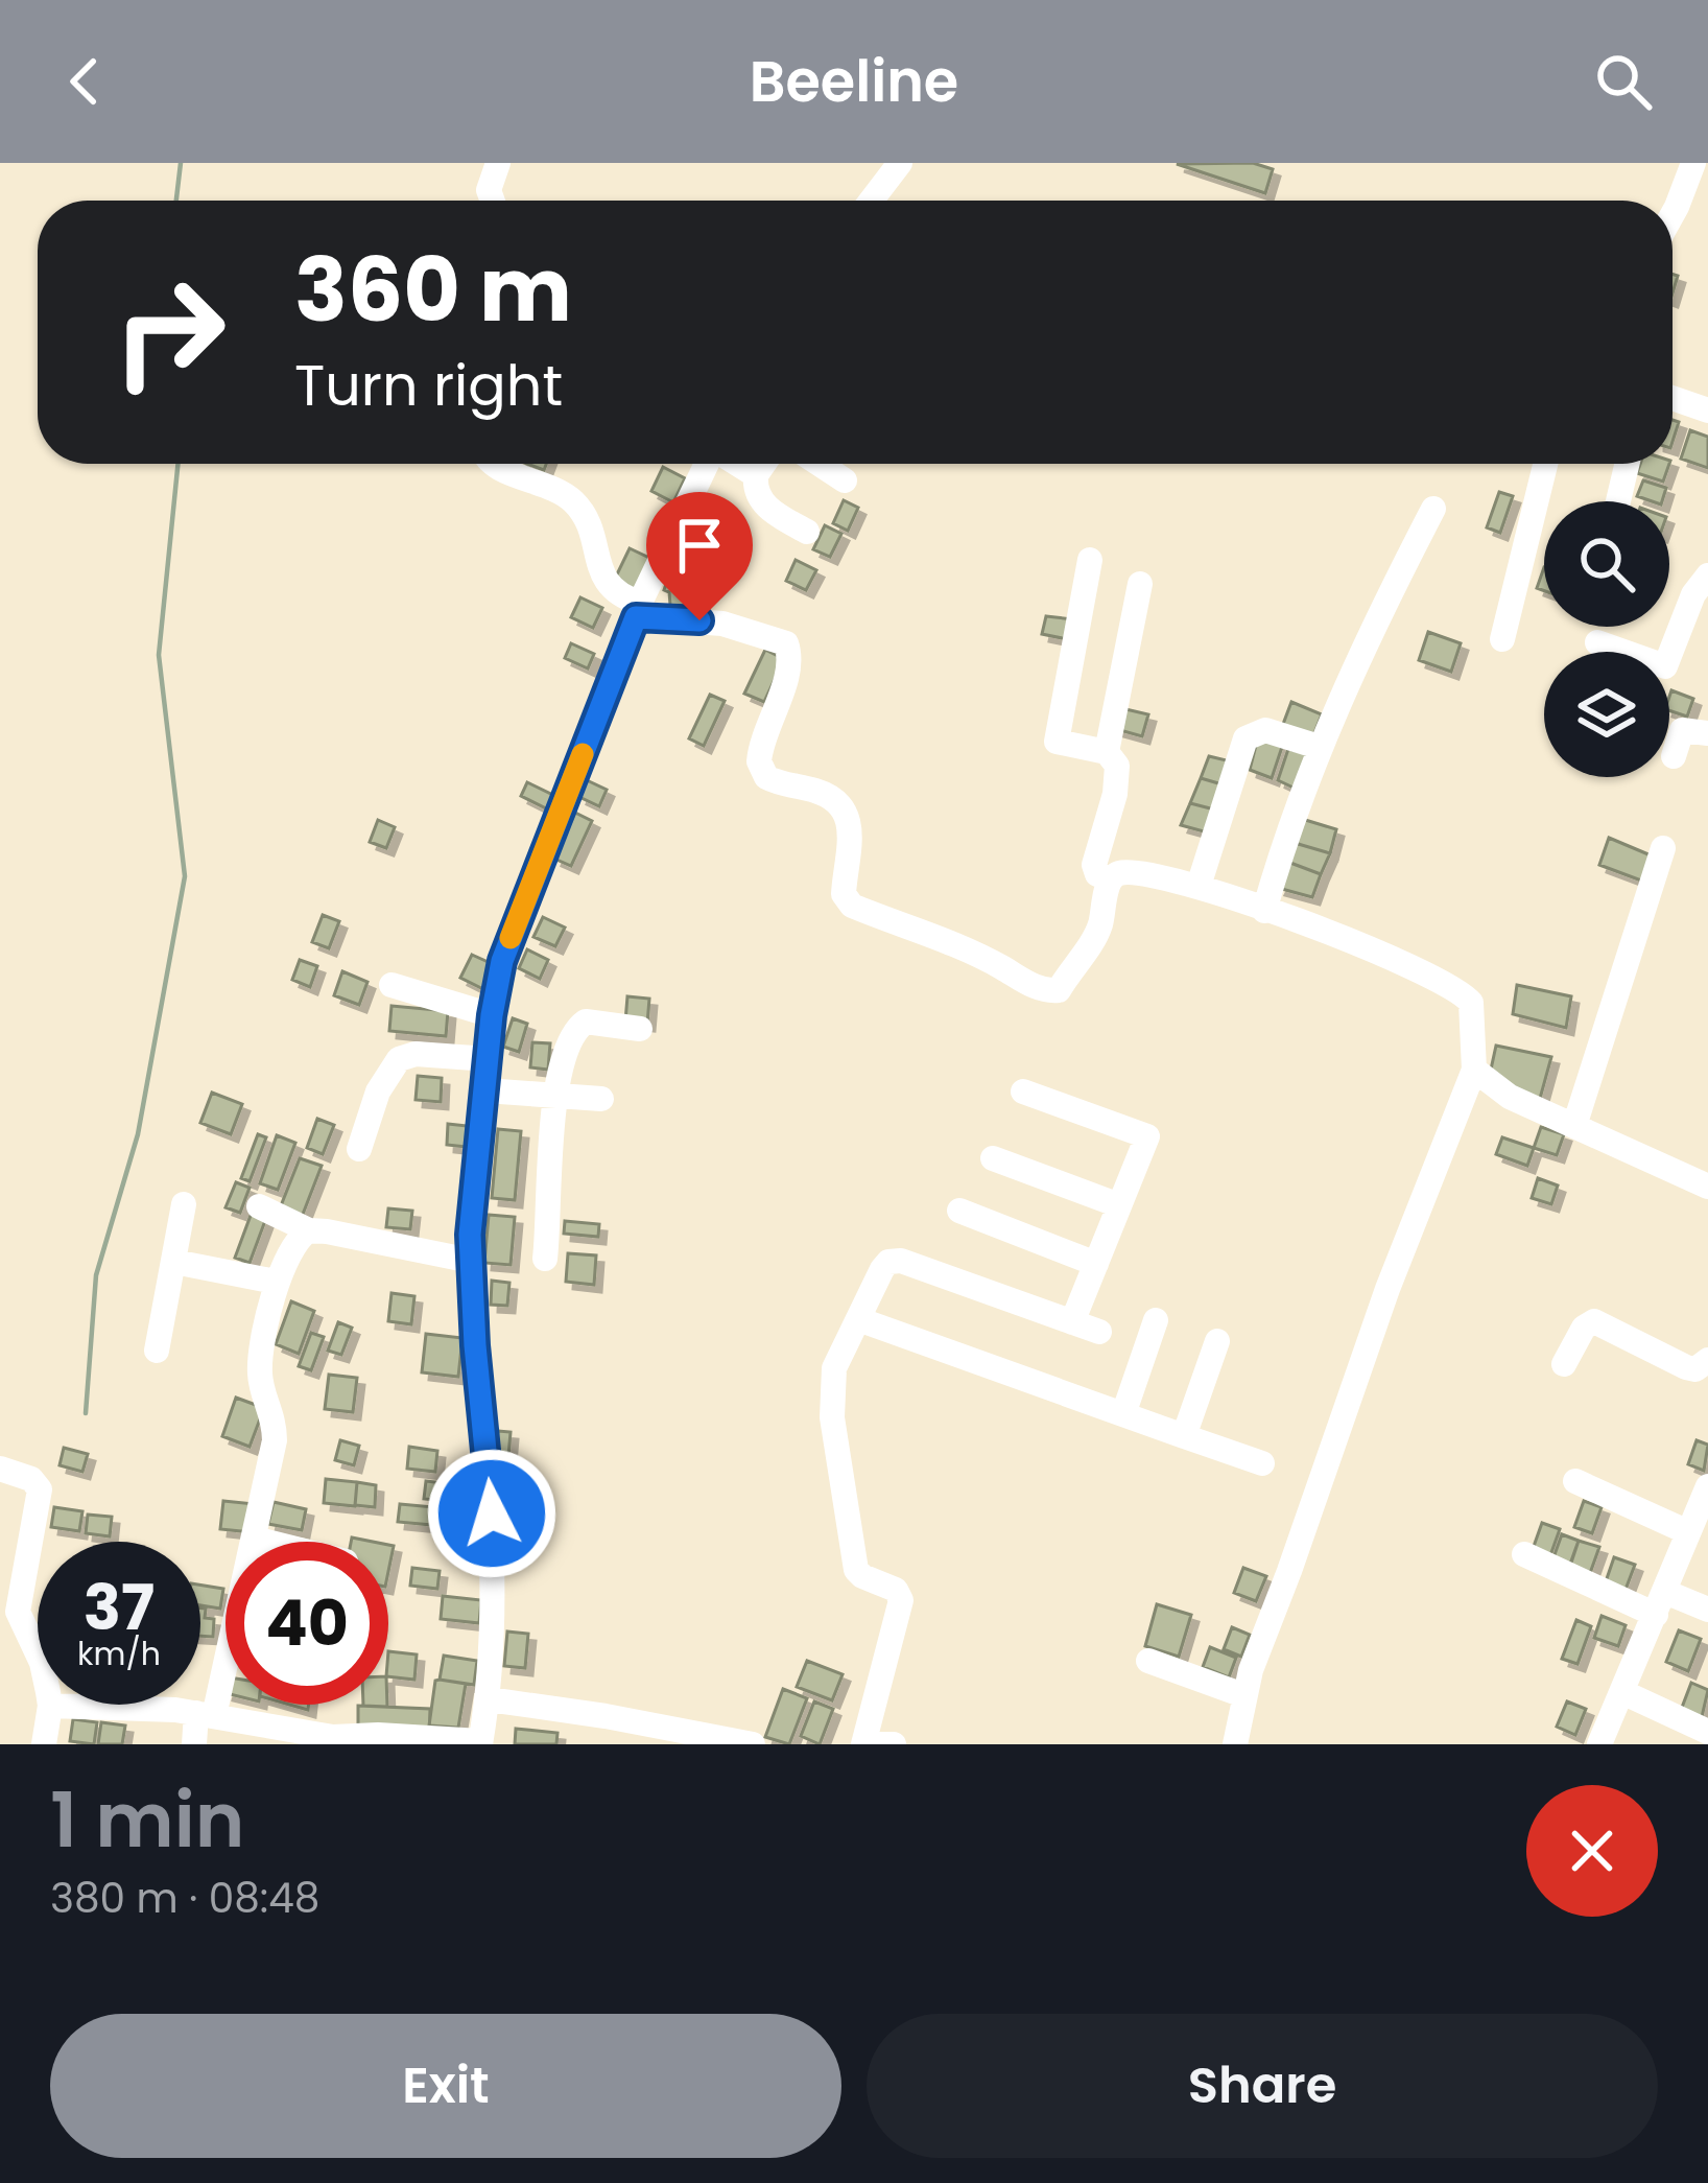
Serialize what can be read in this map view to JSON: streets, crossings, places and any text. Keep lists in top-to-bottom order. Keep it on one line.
{"page":{"header":"Beeline","turn":["360 m","Turn right"],"speed":"37 km/h","limit":"40","heading":["1 min","380 m · 08:48"],"buttons":["Exit","Share"]}}
